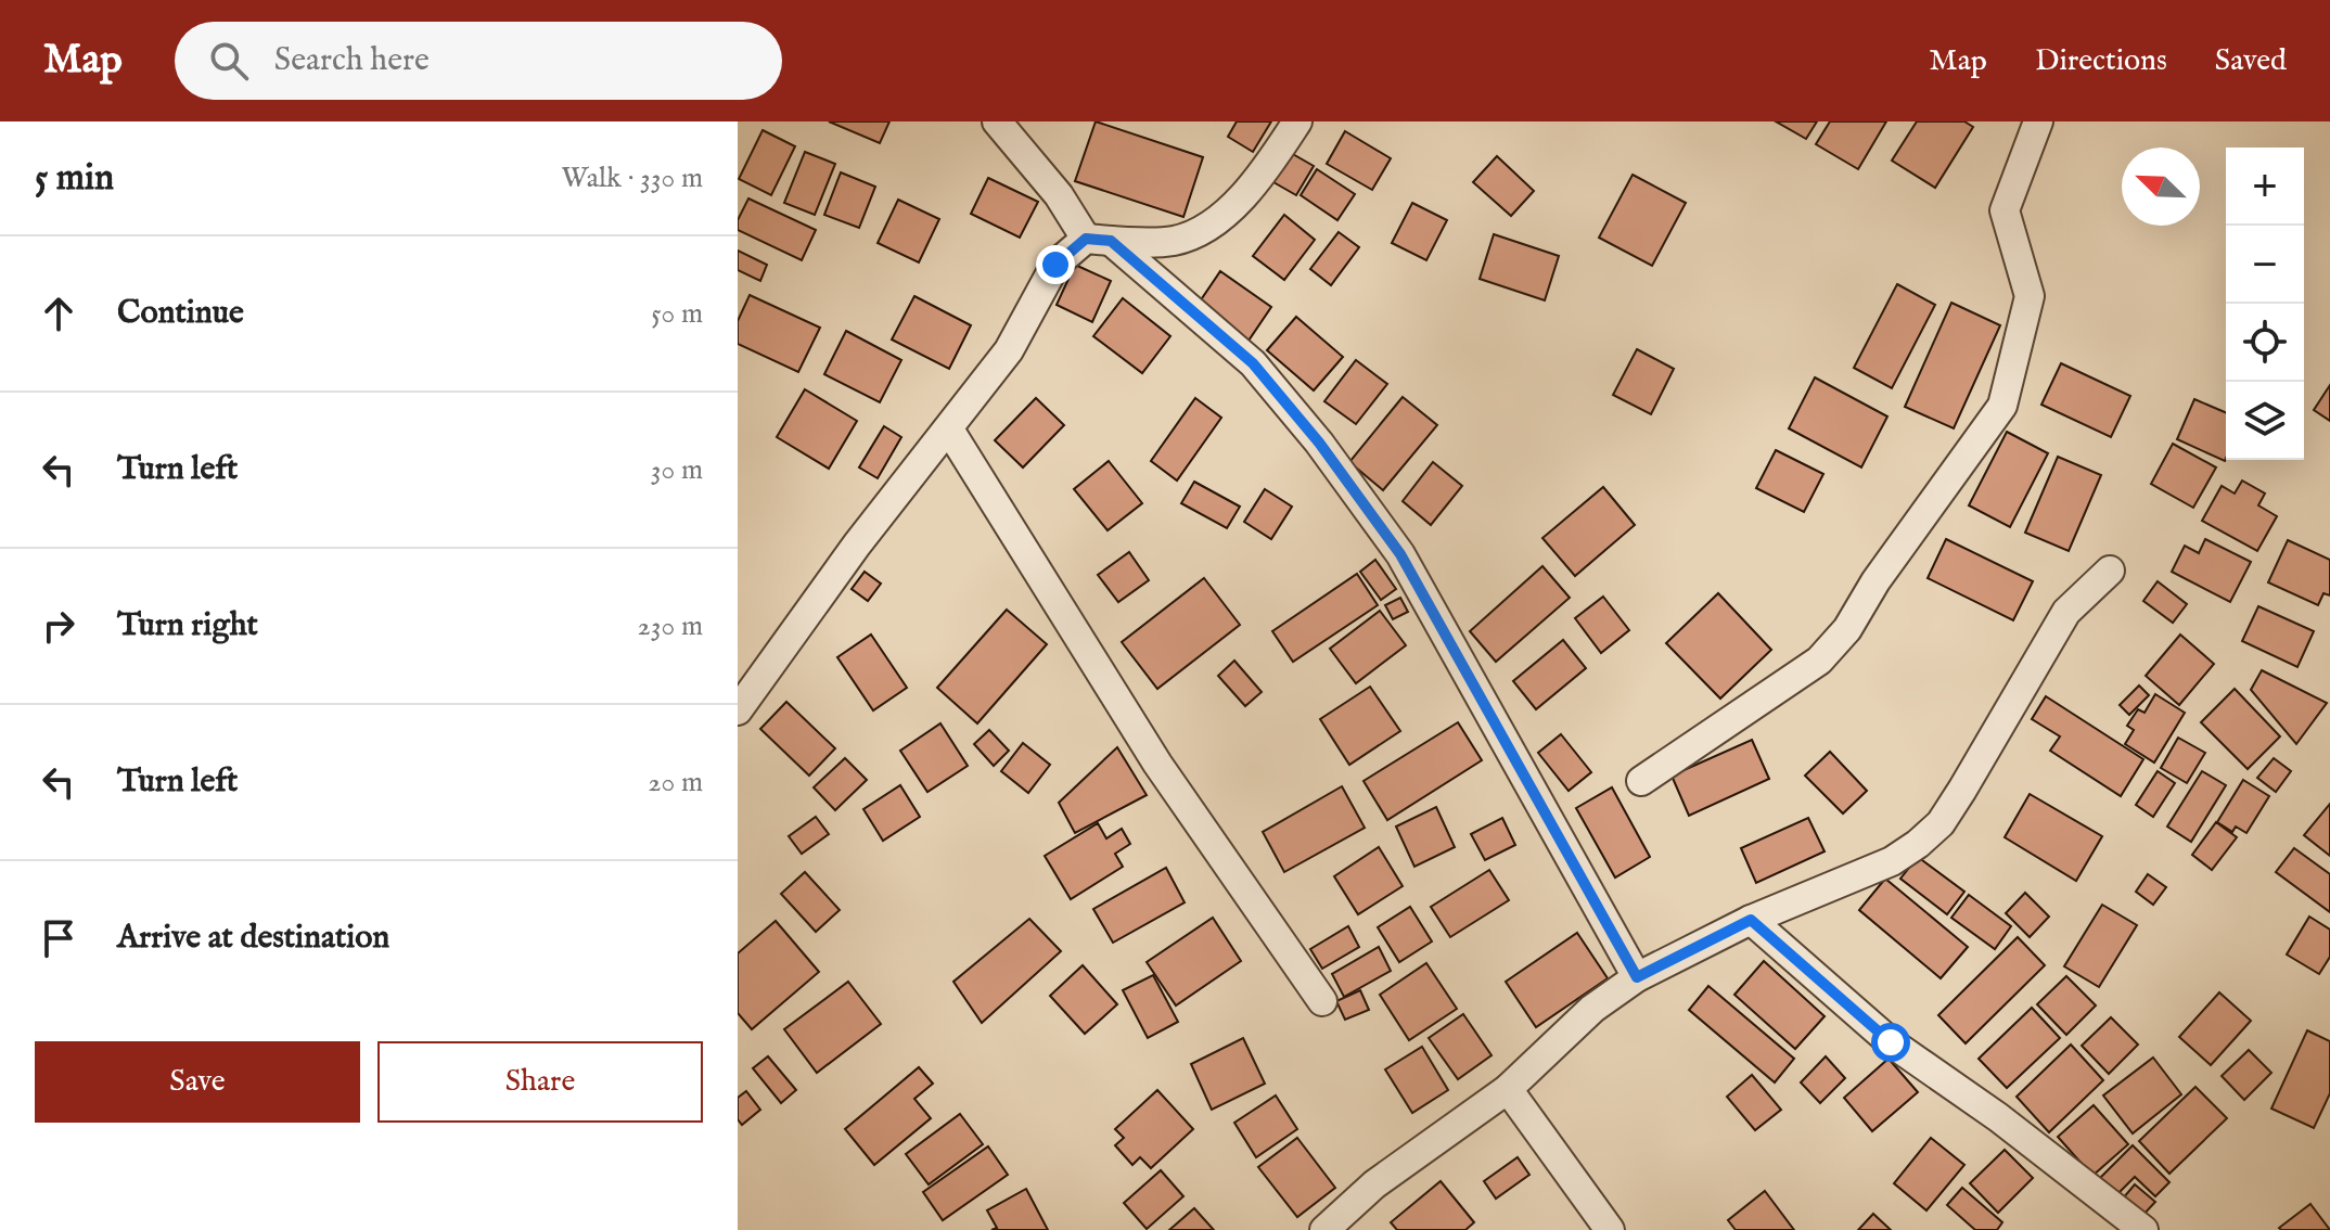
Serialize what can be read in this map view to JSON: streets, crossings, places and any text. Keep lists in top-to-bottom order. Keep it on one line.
{"north":"top left","page":{"header":"Map","search":"Search here","nav":["Map","Directions","Saved"],"heading":["5 min","Walk · 330 m"],"map_buttons":["+","−"],"list":[["Continue","50 m"],["Turn left","30 m"],["Turn right","230 m"],["Turn left","20 m"],"Arrive at destination"],"buttons":["Save","Share"]}}
